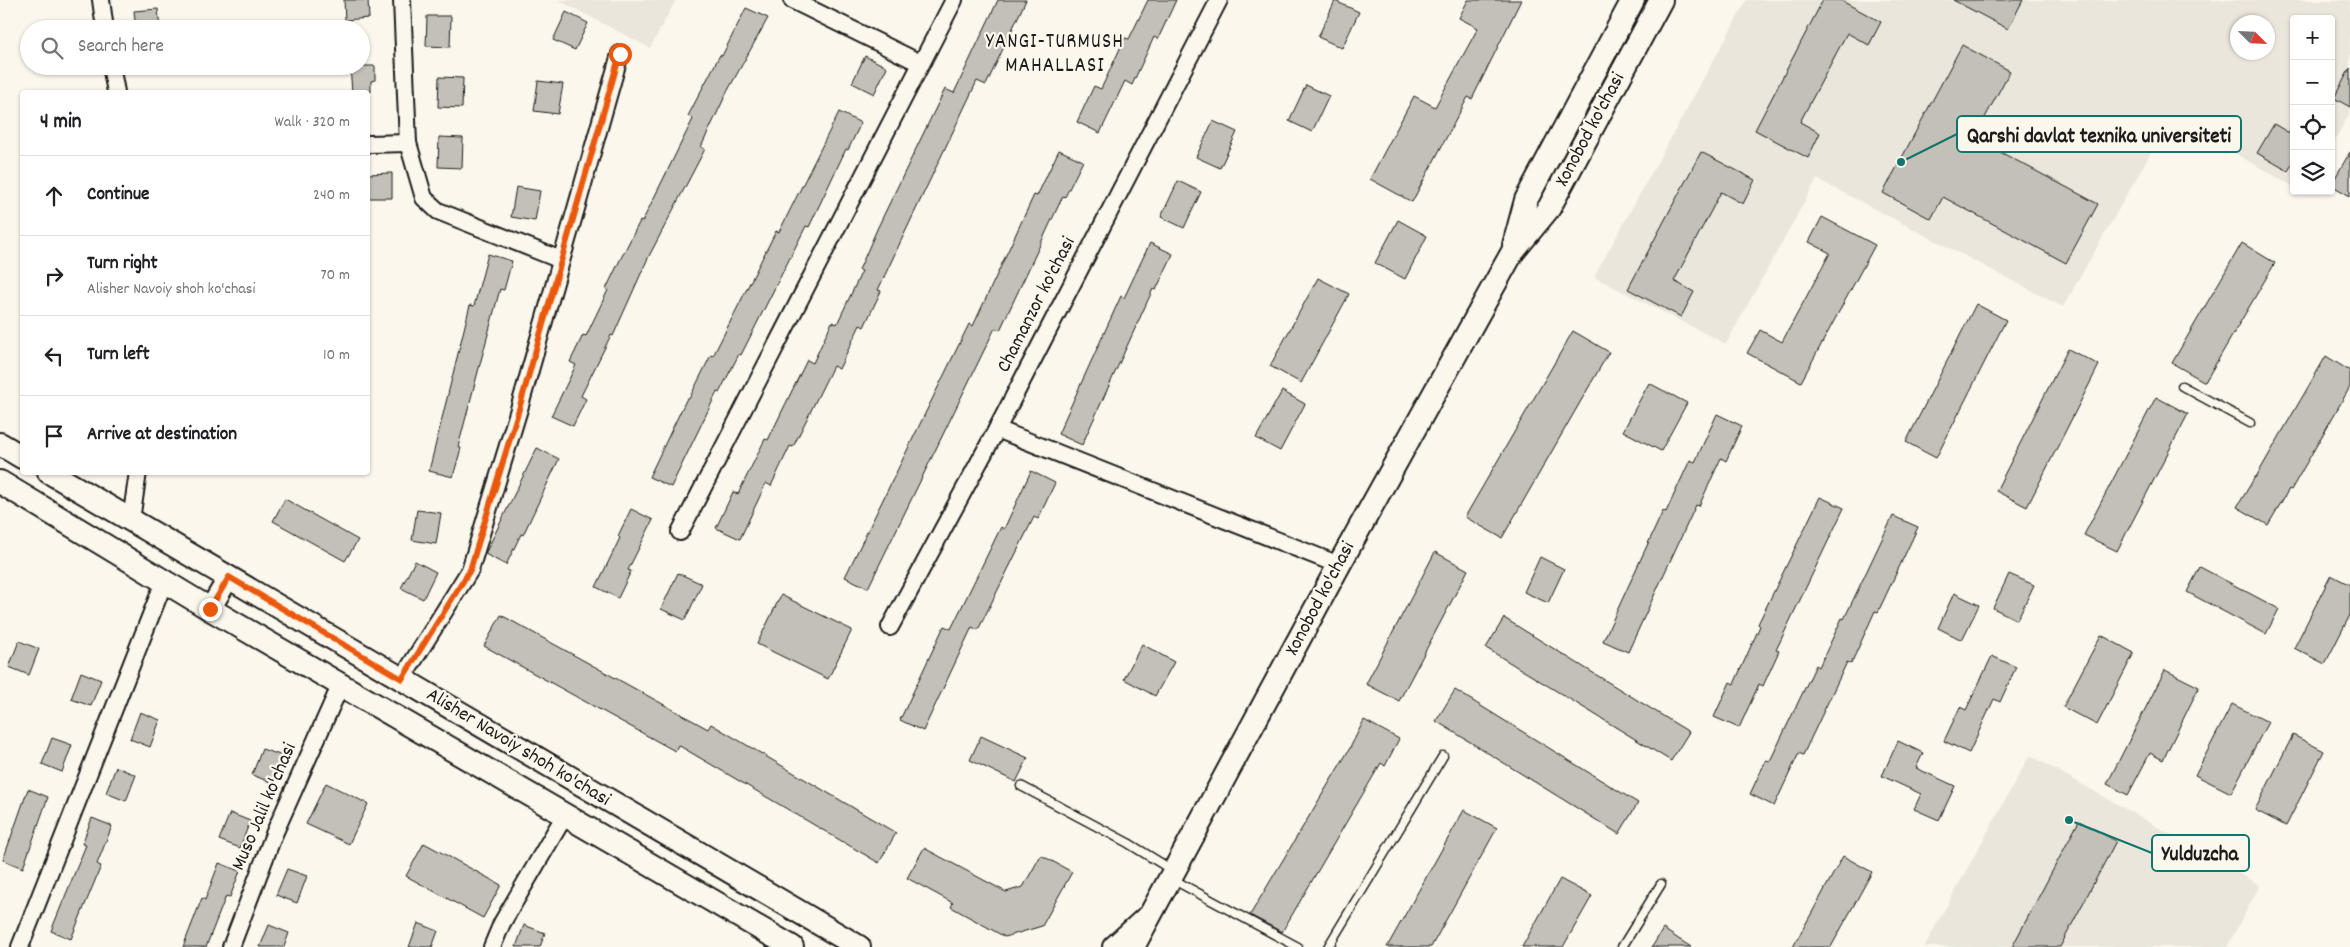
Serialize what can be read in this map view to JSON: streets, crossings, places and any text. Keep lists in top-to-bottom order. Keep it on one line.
{"streets":{"main road":["Xonobod ko'chasi","Alisher Navoiy shoh ko'chasi"],"street":["Chamanzor ko'chasi","Muso Jalil ko'chasi"]},"crossings":[["Alisher Navoiy shoh ko'chasi","Muso Jalil ko'chasi"]],"districts":["YANGI-TURMUSH MAHALLASI"],"places":["Qarshi davlat texnika universiteti","Yulduzcha"],"north":"bottom right","page":{"map_buttons":["+","−"],"search":"Search here","heading":["4 min","Walk · 320 m"],"list":[["Continue","240 m"],["Turn right","Alisher Navoiy shoh ko'chasi","70 m"],["Turn left","10 m"],"Arrive at destination"]}}
